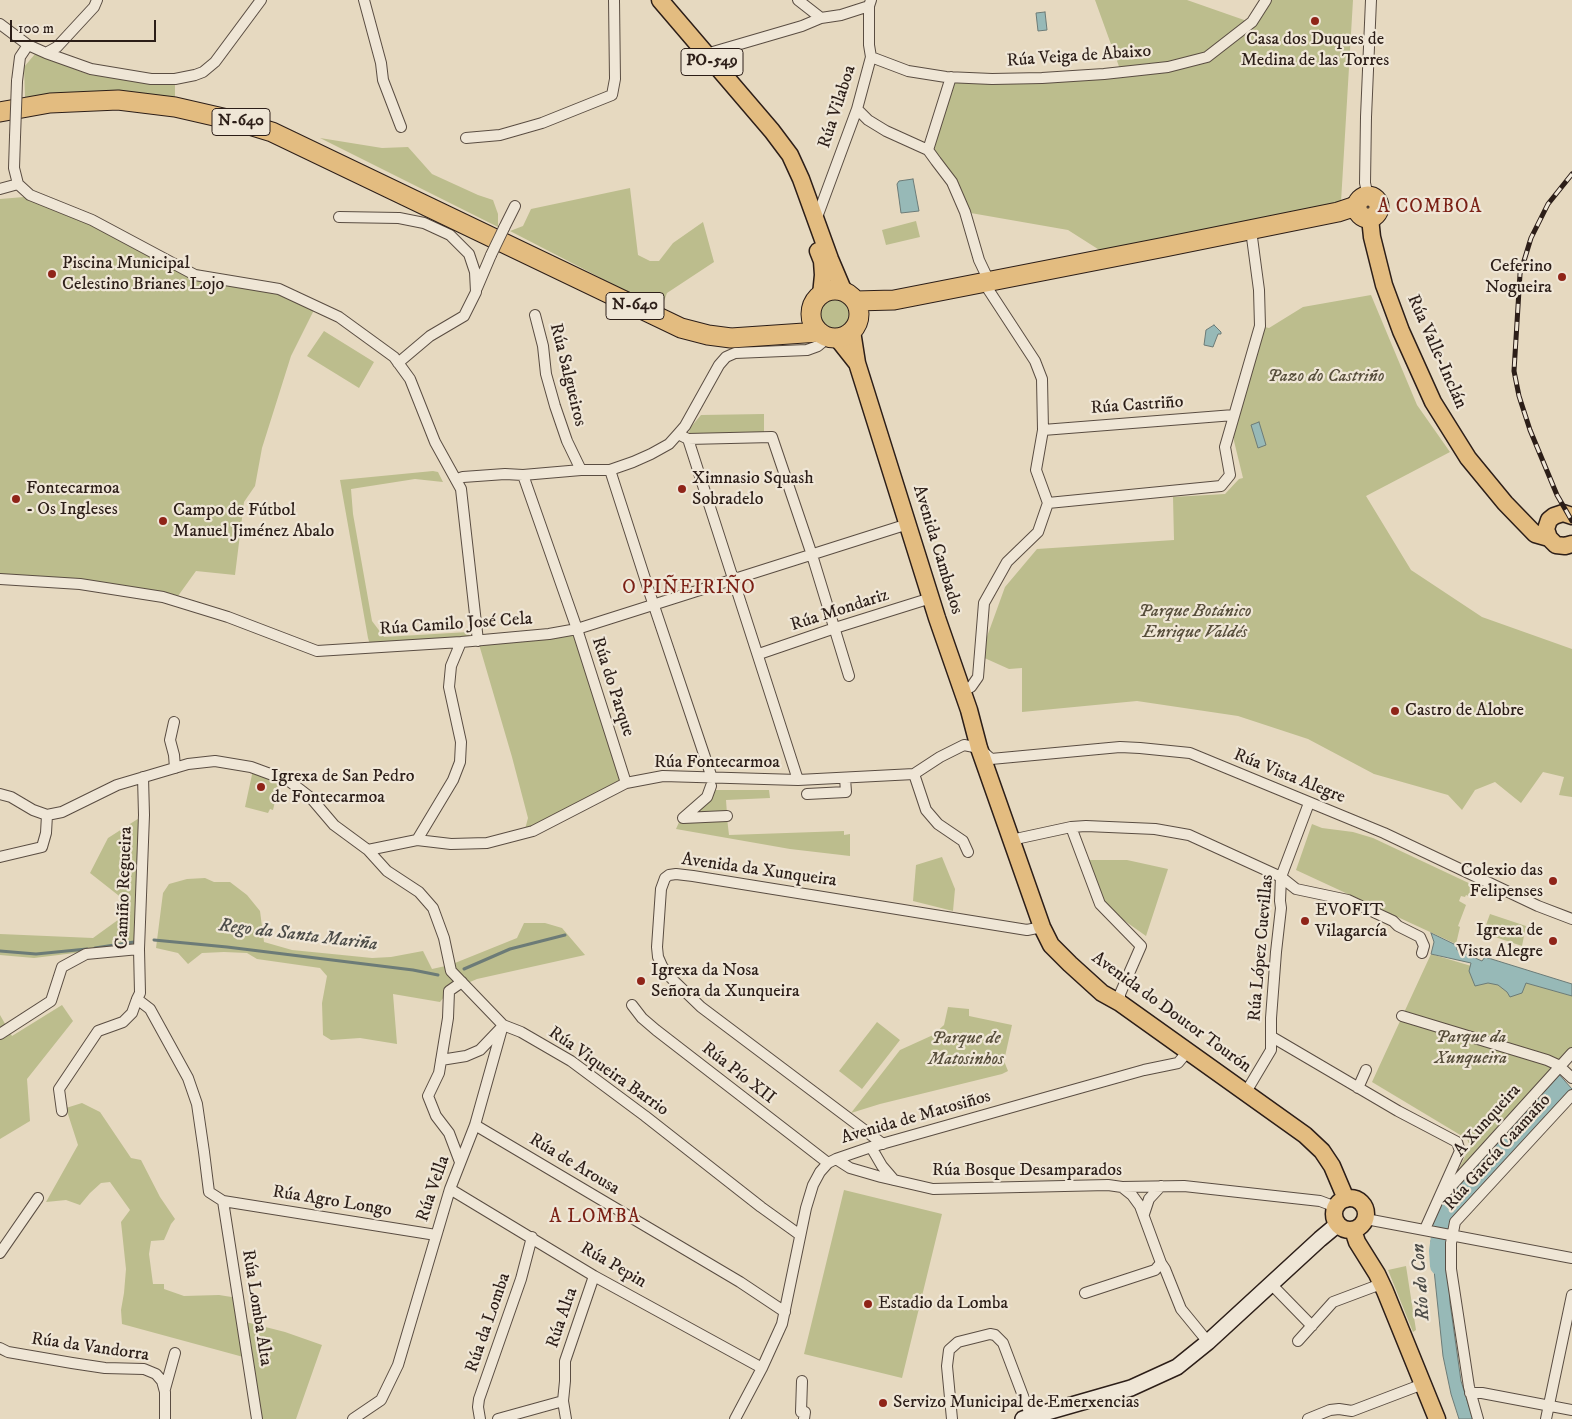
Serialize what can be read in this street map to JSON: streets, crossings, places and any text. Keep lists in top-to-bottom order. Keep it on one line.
{"streets":{"highway":["N-640"],"main road":["PO-549","Rúa Valle-Inclán","Avenida Cambados","Avenida do Doutor Tourón"],"street":["Rúa Veiga de Abaixo","Rúa Vilaboa","Rúa Salgueiros","Rúa Castriño","Rúa Mondariz","Rúa Camilo José Cela","Rúa do Parque","Rúa Fontecarmoa","Rúa Vista Alegre","Avenida da Xunqueira","Camiño Regueira","Rúa López Cuevillas","Rúa Viqueira Barrio","Rúa Pío XII","Avenida de Matosiños","A Xunqueira","Rúa García Caamaño","Rúa de Arousa","Rúa Bosque Desamparados","Rúa Vella","Rúa Agro Longo","Rúa Pepin","Rúa Lomba Alta","Rúa Alta","Rúa da Lomba","Rúa da Vandorra"]},"crossings":[["Rúa Veiga de Abaixo","Rúa Vilaboa"],["PO-549","Rúa Vilaboa"],["PO-549","N-640"],["PO-549","Avenida Cambados"],["N-640","Avenida Cambados"],["Avenida Cambados","Rúa Mondariz"],["Avenida Cambados","Rúa Camilo José Cela"],["Avenida Cambados","Rúa Fontecarmoa"],["Avenida Cambados","Rúa Vista Alegre"],["Avenida Cambados","Avenida do Doutor Tourón"],["Rúa Camilo José Cela","Rúa do Parque"],["Rúa do Parque","Rúa Fontecarmoa"],["Rúa Fontecarmoa","Rúa Vista Alegre"],["Rúa Fontecarmoa","Avenida do Doutor Tourón"],["Rúa Fontecarmoa","Rúa Viqueira Barrio"],["Rúa Vista Alegre","Rúa López Cuevillas"],["Rúa Vista Alegre","Avenida do Doutor Tourón"],["Avenida da Xunqueira","Avenida do Doutor Tourón"],["Avenida da Xunqueira","Avenida de Matosiños"],["Rúa López Cuevillas","Avenida do Doutor Tourón"],["Avenida do Doutor Tourón","Avenida de Matosiños"],["Avenida do Doutor Tourón","Rúa Bosque Desamparados"],["Rúa Viqueira Barrio","Avenida de Matosiños"],["Rúa Viqueira Barrio","Rúa Vella"],["Rúa Pío XII","Avenida de Matosiños"],["Rúa Pío XII","Rúa Bosque Desamparados"],["Avenida de Matosiños","Rúa de Arousa"],["Avenida de Matosiños","Rúa Bosque Desamparados"],["Avenida de Matosiños","Rúa Pepin"],["Rúa de Arousa","Rúa Vella"],["Rúa Vella","Rúa Agro Longo"],["Rúa Vella","Rúa Pepin"],["Rúa Agro Longo","Rúa Lomba Alta"],["Rúa Pepin","Rúa Alta"],["Rúa Pepin","Rúa da Lomba"]],"districts":["A COMBOA","O PIÑEIRIÑO","A LOMBA"],"water":["Rego da Santa Mariña","Río do Con"],"parks":["Pazo do Castriño","Parque Botánico Enrique Valdés","Parque da Xunqueira","Parque de Matosinhos"],"places":["Casa dos Duques de Medina de las Torres","Piscina Municipal Celestino Brianes Lojo","Ceferino Nogueira","Ximnasio Squash Sobradelo","Fontecarmoa - Os Ingleses","Campo de Fútbol Manuel Jiménez Abalo","Castro de Alobre","Igrexa de San Pedro de Fontecarmoa","Colexio das Felipenses","EVOFIT Vilagarcía","Igrexa de Vista Alegre","Igrexa da Nosa Señora da Xunqueira","Estadio da Lomba","Servizo Municipal de Emerxencias"],"scale_bar":"100 m"}
